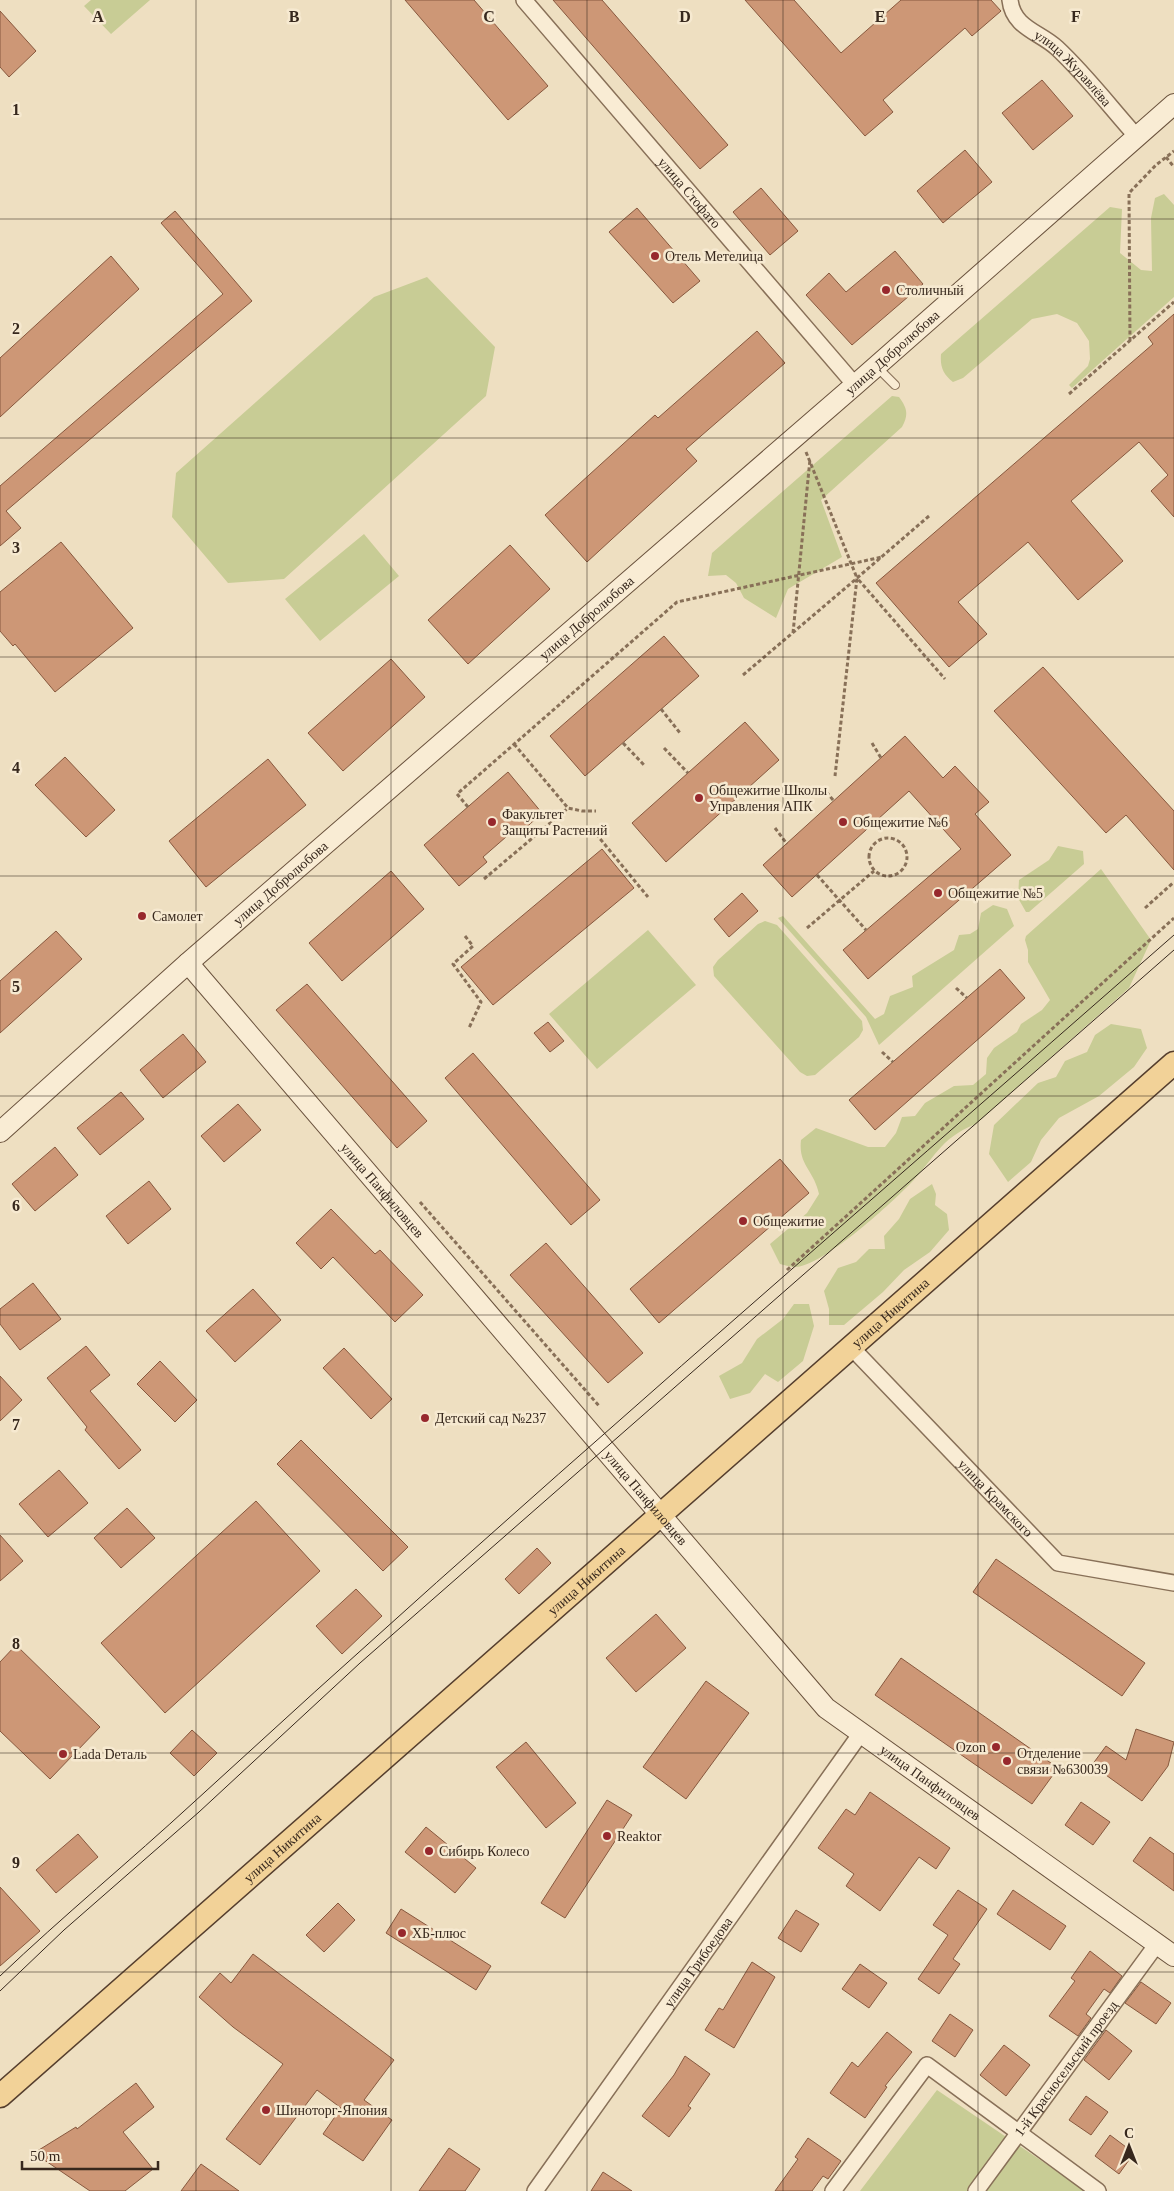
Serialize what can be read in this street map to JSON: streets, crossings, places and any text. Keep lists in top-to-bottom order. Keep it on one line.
{"streets":{"main road":["улица Никитина"],"street":["улица Журавлёва","улица Стофато","улица Добролюбова","улица Панфиловцев","улица Крамского","улица Грибоедова","1-й Красносельский проезд"]},"crossings":[["улица Журавлёва","улица Добролюбова"],["улица Стофато","улица Добролюбова"],["улица Добролюбова","улица Панфиловцев"],["улица Панфиловцев","улица Никитина"],["улица Панфиловцев","улица Грибоедова"],["улица Панфиловцев","1-й Красносельский проезд"],["улица Никитина","улица Крамского"]],"places":["Отель Метелица","Столичный","Общежитие Школы Управления АПК","Факультет Защиты Растений","Общежитие №6","Общежитие №5","Самолет","Общежитие","Детский сад №237","Ozon","Lada Dеталь","Отделение связи №630039","Reaktor","Сибирь Колесо","ХБ-плюс","Шиноторг-Япония"],"scale_bar":"50 m","north":"top","grid":{"columns":["A","B","C","D","E","F"],"rows":["1","2","3","4","5","6","7","8","9"]}}
